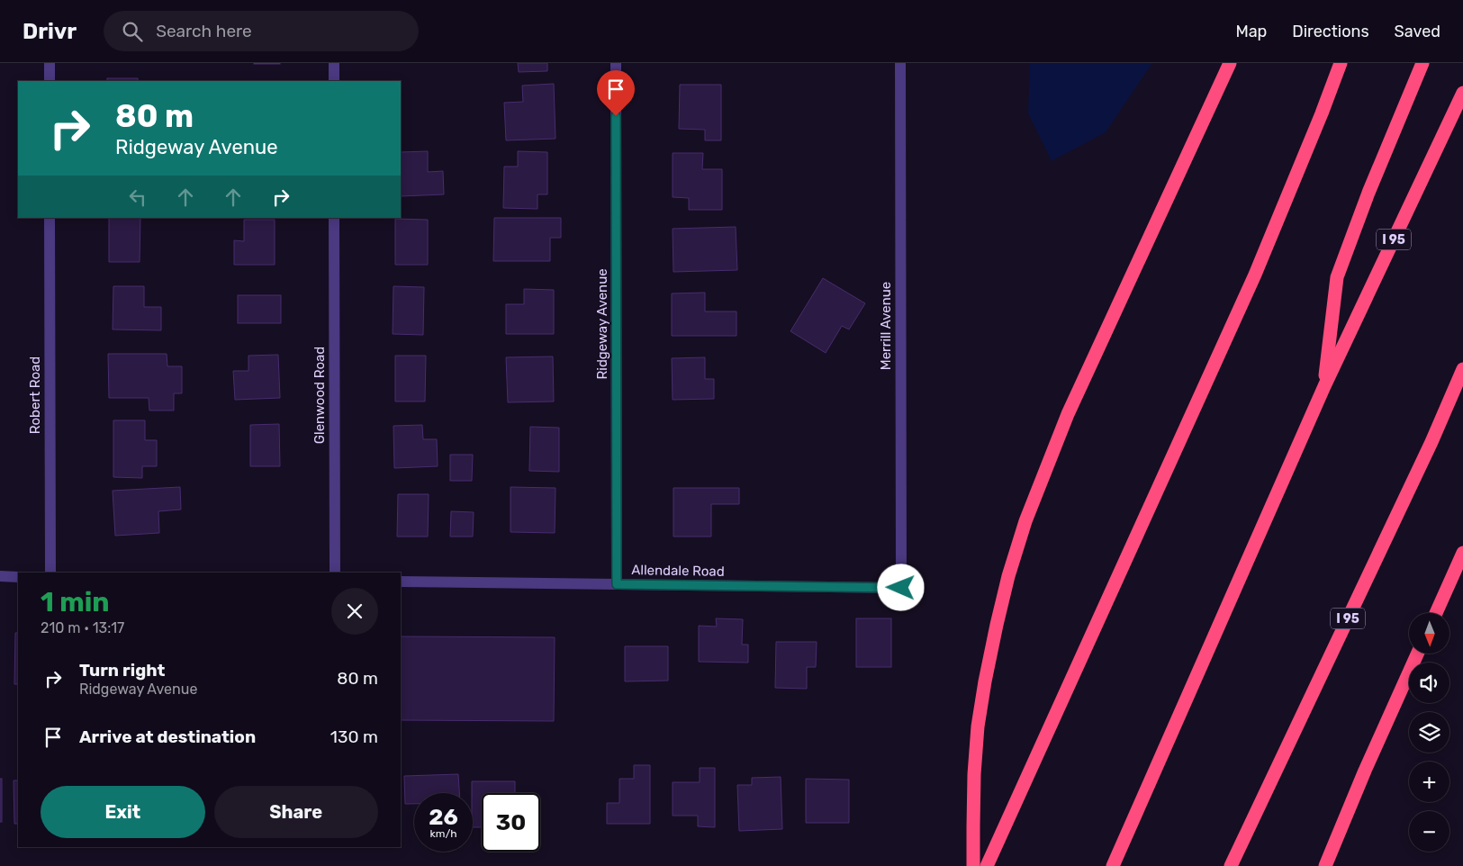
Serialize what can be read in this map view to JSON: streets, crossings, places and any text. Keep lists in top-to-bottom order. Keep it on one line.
{"streets":{"highway":["I 95"],"street":["Ridgeway Avenue","Merrill Avenue","Robert Road","Glenwood Road","Allendale Road"]},"crossings":[["Ridgeway Avenue","Allendale Road"],["Merrill Avenue","Allendale Road"]],"north":"bottom","page":{"header":"Drivr","search":"Search here","nav":["Map","Directions","Saved"],"turn":["80 m","Ridgeway Avenue"],"heading":["1 min","210 m · 13:17"],"map_buttons":["+","−"],"list":[{"name":"Turn right","note":"Ridgeway Avenue","value":"80 m"},{"name":"Arrive at destination","value":"130 m"}],"buttons":["Exit","Share"],"speed":"26 km/h","limit":"30"}}
